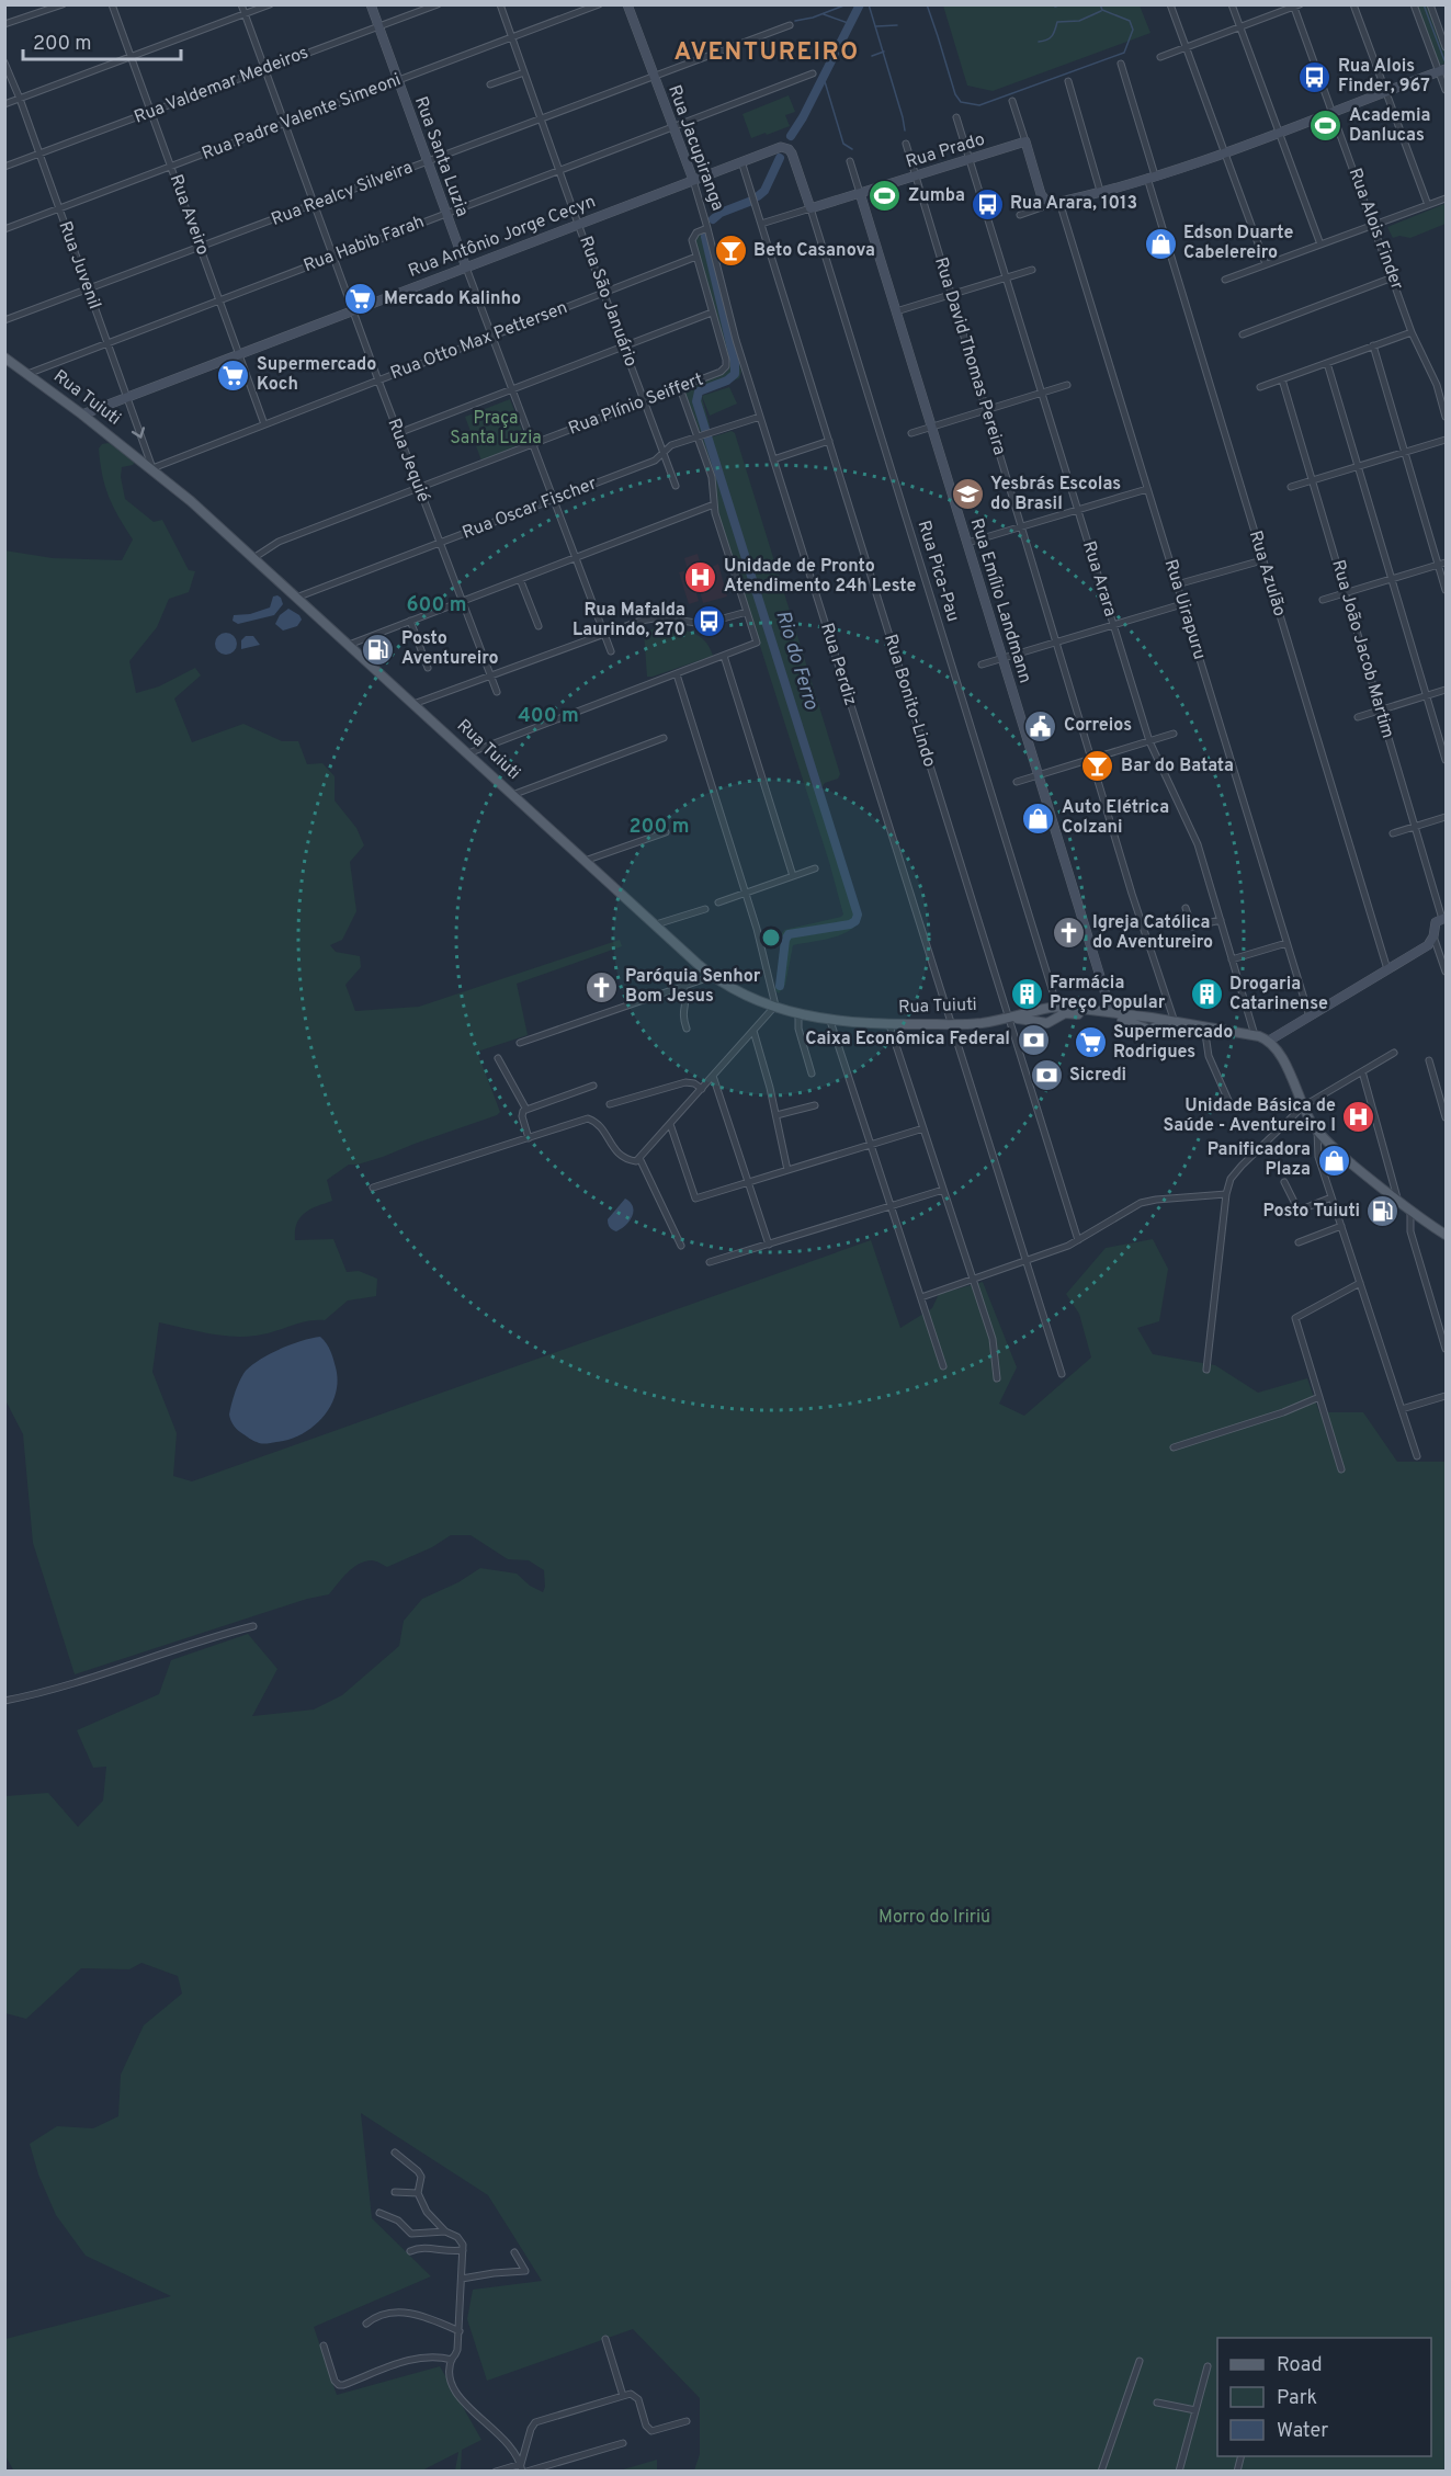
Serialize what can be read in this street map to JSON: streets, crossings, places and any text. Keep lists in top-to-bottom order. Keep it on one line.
{"streets":{"main road":["Rua Tuiuti"],"street":["Rua Valdemar Medeiros","Rua Padre Valente Simeoni","Rua Jacupiranga","Rua Prado","Rua Santa Luzia","Rua Realcy Silveira","Rua Aveiro","Rua Alois Finder","Rua Antônio Jorge Cecyn","Rua Habib Farah","Rua Juvenil","Rua São Januário","Rua Otto Max Pettersen","Rua David Thomas Pereira","Rua Plínio Seiffert","Rua Jequié","Rua Oscar Fischer","Rua Pica-Pau","Rua Azulão","Rua Arara","Rua Emílio Landmann","Rua Uirapuru","Rua João Jacob Martim","Rua Perdiz","Rua Bonito-Lindo"]},"crossings":[["Rua Valdemar Medeiros","Rua Santa Luzia"],["Rua Valdemar Medeiros","Rua Aveiro"],["Rua Valdemar Medeiros","Rua Juvenil"],["Rua Valdemar Medeiros","Rua Jequié"],["Rua Padre Valente Simeoni","Rua Santa Luzia"],["Rua Padre Valente Simeoni","Rua Aveiro"],["Rua Padre Valente Simeoni","Rua Juvenil"],["Rua Padre Valente Simeoni","Rua São Januário"],["Rua Padre Valente Simeoni","Rua Jequié"],["Rua Jacupiranga","Rua Realcy Silveira"],["Rua Jacupiranga","Rua Antônio Jorge Cecyn"],["Rua Jacupiranga","Rua Habib Farah"],["Rua Jacupiranga","Rua Perdiz"],["Rua Prado","Rua David Thomas Pereira"],["Rua Prado","Rua Pica-Pau"],["Rua Prado","Rua Arara"],["Rua Prado","Rua Emílio Landmann"],["Rua Prado","Rua Bonito-Lindo"],["Rua Santa Luzia","Rua Realcy Silveira"],["Rua Santa Luzia","Rua Antônio Jorge Cecyn"],["Rua Santa Luzia","Rua Habib Farah"],["Rua Santa Luzia","Rua Otto Max Pettersen"],["Rua Santa Luzia","Rua Plínio Seiffert"],["Rua Santa Luzia","Rua Oscar Fischer"],["Rua Realcy Silveira","Rua Aveiro"],["Rua Realcy Silveira","Rua Juvenil"],["Rua Realcy Silveira","Rua São Januário"],["Rua Realcy Silveira","Rua Jequié"],["Rua Aveiro","Rua Antônio Jorge Cecyn"],["Rua Aveiro","Rua Habib Farah"],["Rua Aveiro","Rua Otto Max Pettersen"],["Rua Antônio Jorge Cecyn","Rua Juvenil"],["Rua Antônio Jorge Cecyn","Rua São Januário"],["Rua Antônio Jorge Cecyn","Rua Tuiuti"],["Rua Antônio Jorge Cecyn","Rua Jequié"],["Rua Antônio Jorge Cecyn","Rua Pica-Pau"],["Rua Antônio Jorge Cecyn","Rua Bonito-Lindo"],["Rua Habib Farah","Rua Juvenil"],["Rua Habib Farah","Rua São Januário"],["Rua Habib Farah","Rua Tuiuti"],["Rua Habib Farah","Rua Jequié"],["Rua Juvenil","Rua Otto Max Pettersen"],["Rua Juvenil","Rua Tuiuti"],["Rua São Januário","Rua Otto Max Pettersen"],["Rua São Januário","Rua Plínio Seiffert"],["Rua São Januário","Rua Oscar Fischer"],["Rua Otto Max Pettersen","Rua Tuiuti"],["Rua Otto Max Pettersen","Rua Jequié"],["Rua David Thomas Pereira","Rua Tuiuti"],["Rua Tuiuti","Rua Plínio Seiffert"],["Rua Tuiuti","Rua Oscar Fischer"],["Rua Tuiuti","Rua Pica-Pau"],["Rua Tuiuti","Rua Arara"],["Rua Tuiuti","Rua Emílio Landmann"],["Rua Tuiuti","Rua Perdiz"],["Rua Tuiuti","Rua Bonito-Lindo"],["Rua Plínio Seiffert","Rua Jequié"],["Rua Jequié","Rua Oscar Fischer"],["Rua Oscar Fischer","Rua Perdiz"]],"districts":["AVENTUREIRO"],"water":["Rio do Ferro"],"parks":["Praça Santa Luzia","Morro do Iririú"],"places":{"bus stop":["Rua Alois Finder, 967","Rua Arara, 1013","Rua Mafalda Laurindo, 270"],"sports":["Academia Danlucas","Zumba"],"shop":["Edson Duarte Cabelereiro","Auto Elétrica Colzani","Panificadora Plaza"],"bar":["Beto Casanova","Bar do Batata"],"supermarket":["Mercado Kalinho","Supermercado Koch","Supermercado Rodrigues"],"school or university":["Yesbrás Escolas do Brasil"],"hospital":["Unidade de Pronto Atendimento 24h Leste","Unidade Básica de Saúde - Aventureiro I"],"fuel station":["Posto Aventureiro","Posto Tuiuti"],"public building":["Correios"],"church":["Igreja Católica do Aventureiro","Paróquia Senhor Bom Jesus"],"building":["Farmácia Preço Popular","Drogaria Catarinense"],"bank":["Caixa Econômica Federal","Sicredi"]},"legend":["Road","Park","Water"],"scale_bar":"200 m","rings":["600 m","400 m","200 m"]}
